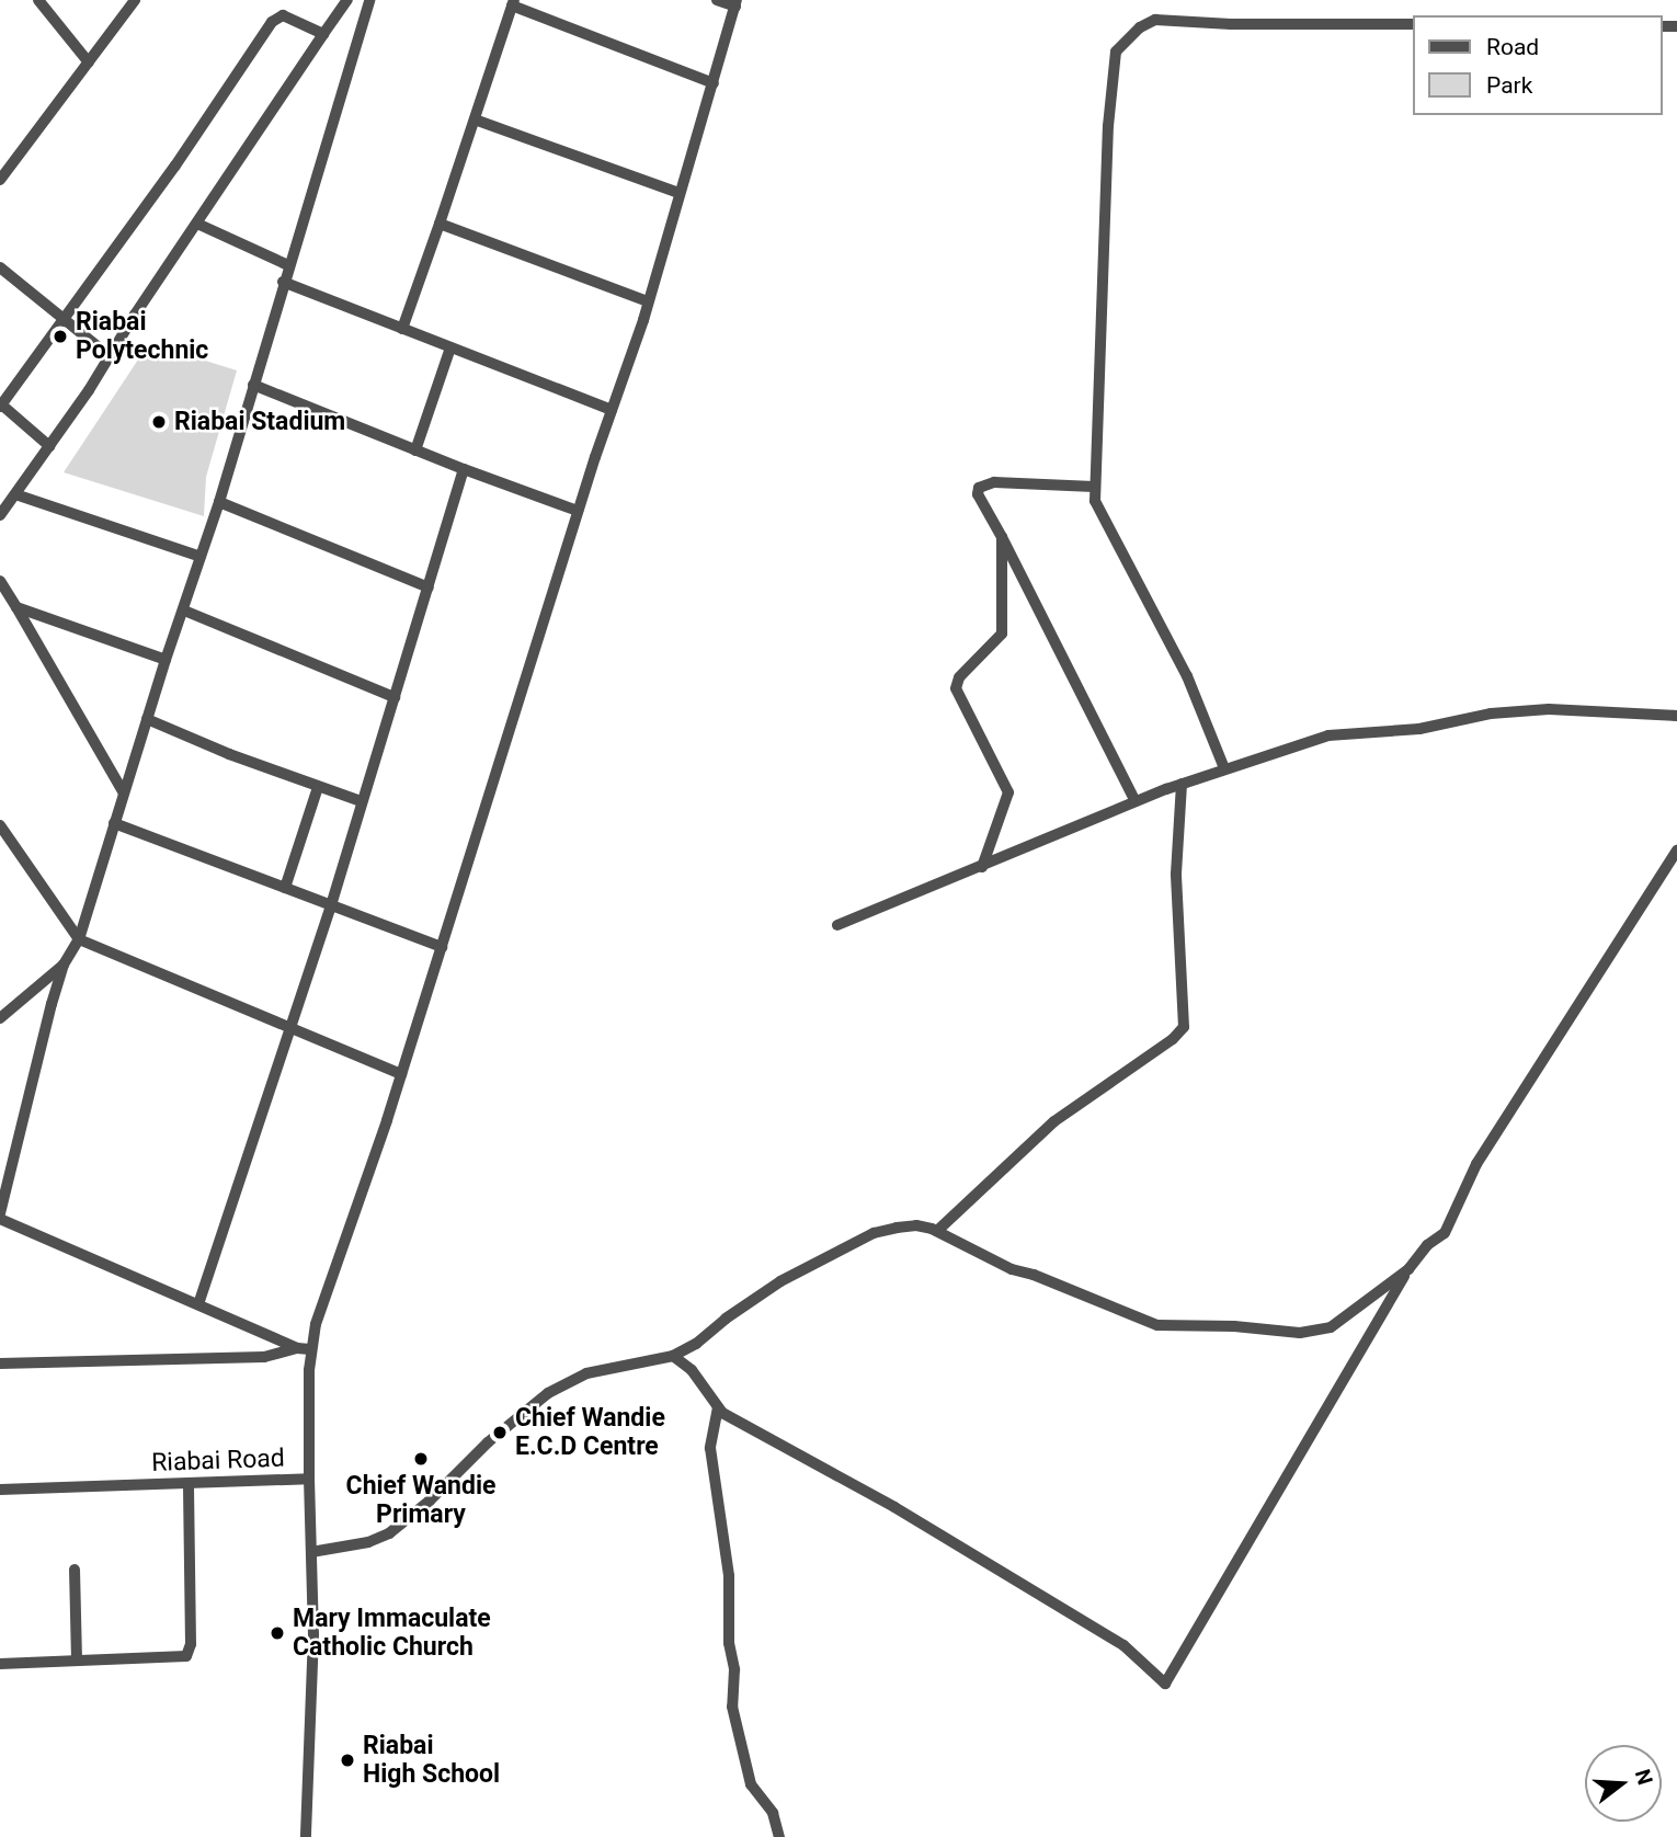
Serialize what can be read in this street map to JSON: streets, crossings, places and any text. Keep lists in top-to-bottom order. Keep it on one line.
{"streets":{"street":["Riabai Road"]},"places":["Riabai Polytechnic","Riabai Stadium","Chief Wandie E.C.D Centre","Chief Wandie Primary","Mary Immaculate Catholic Church","Riabai High School"],"legend":["Road","Park"],"north":"right"}
